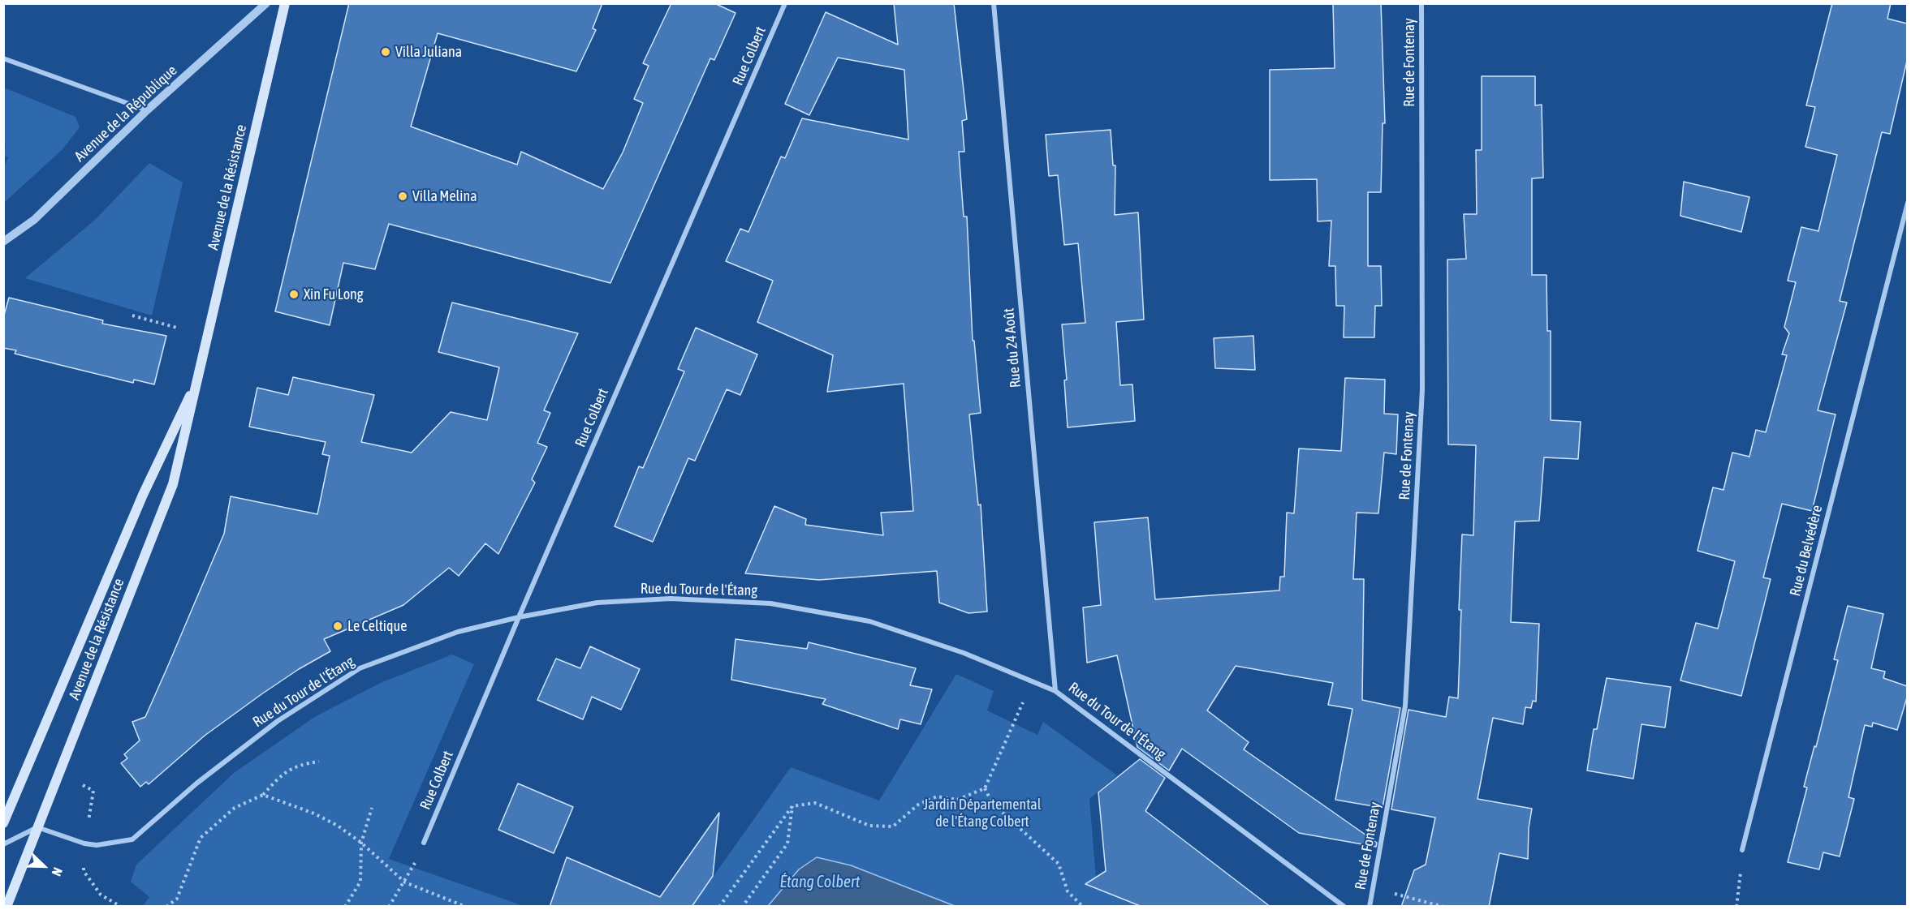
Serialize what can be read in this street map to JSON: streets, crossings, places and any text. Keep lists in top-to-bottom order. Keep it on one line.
{"streets":{"main road":["Avenue de la Résistance"],"street":["Rue Colbert","Rue de Fontenay","Avenue de la République","Rue du 24 Août","Rue du Belvédère","Rue du Tour de l'Étang"]},"crossings":[["Rue Colbert","Rue du Tour de l'Étang"],["Avenue de la Résistance","Rue du Tour de l'Étang"],["Rue du 24 Août","Rue du Tour de l'Étang"]],"water":["Étang Colbert"],"parks":["Jardin Départemental de l'Étang Colbert"],"places":["Villa Juliana","Villa Melina","Xin Fu Long","Le Celtique"],"north":"bottom right"}
